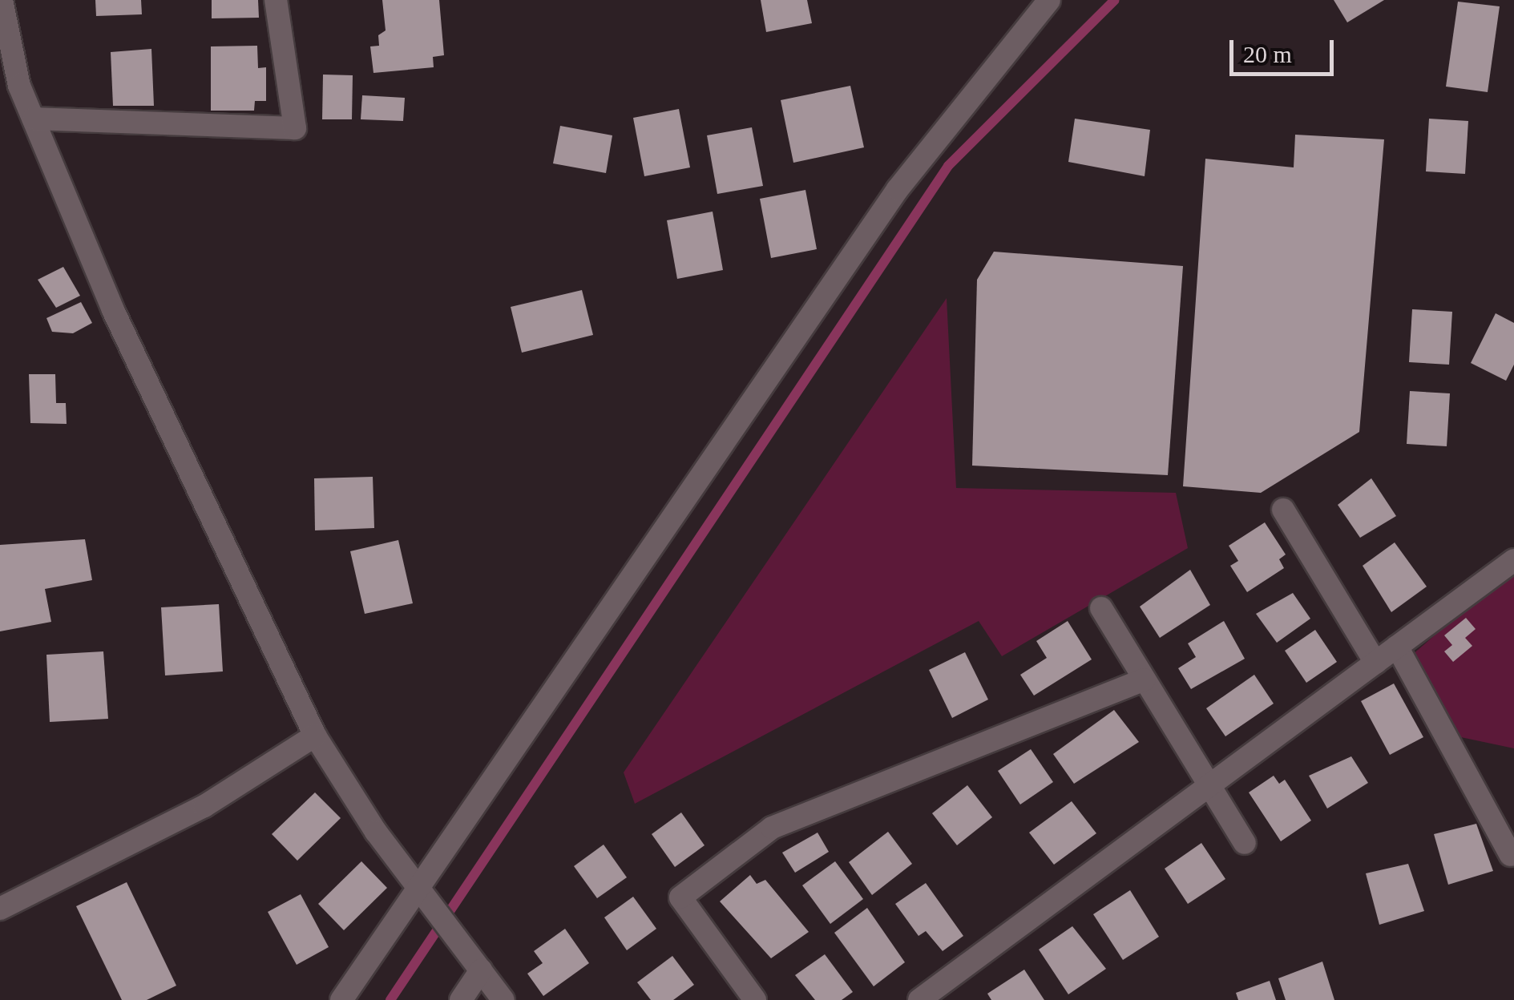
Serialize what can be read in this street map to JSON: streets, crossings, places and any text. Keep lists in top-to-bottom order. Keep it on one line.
{"scale_bar":"20 m"}
